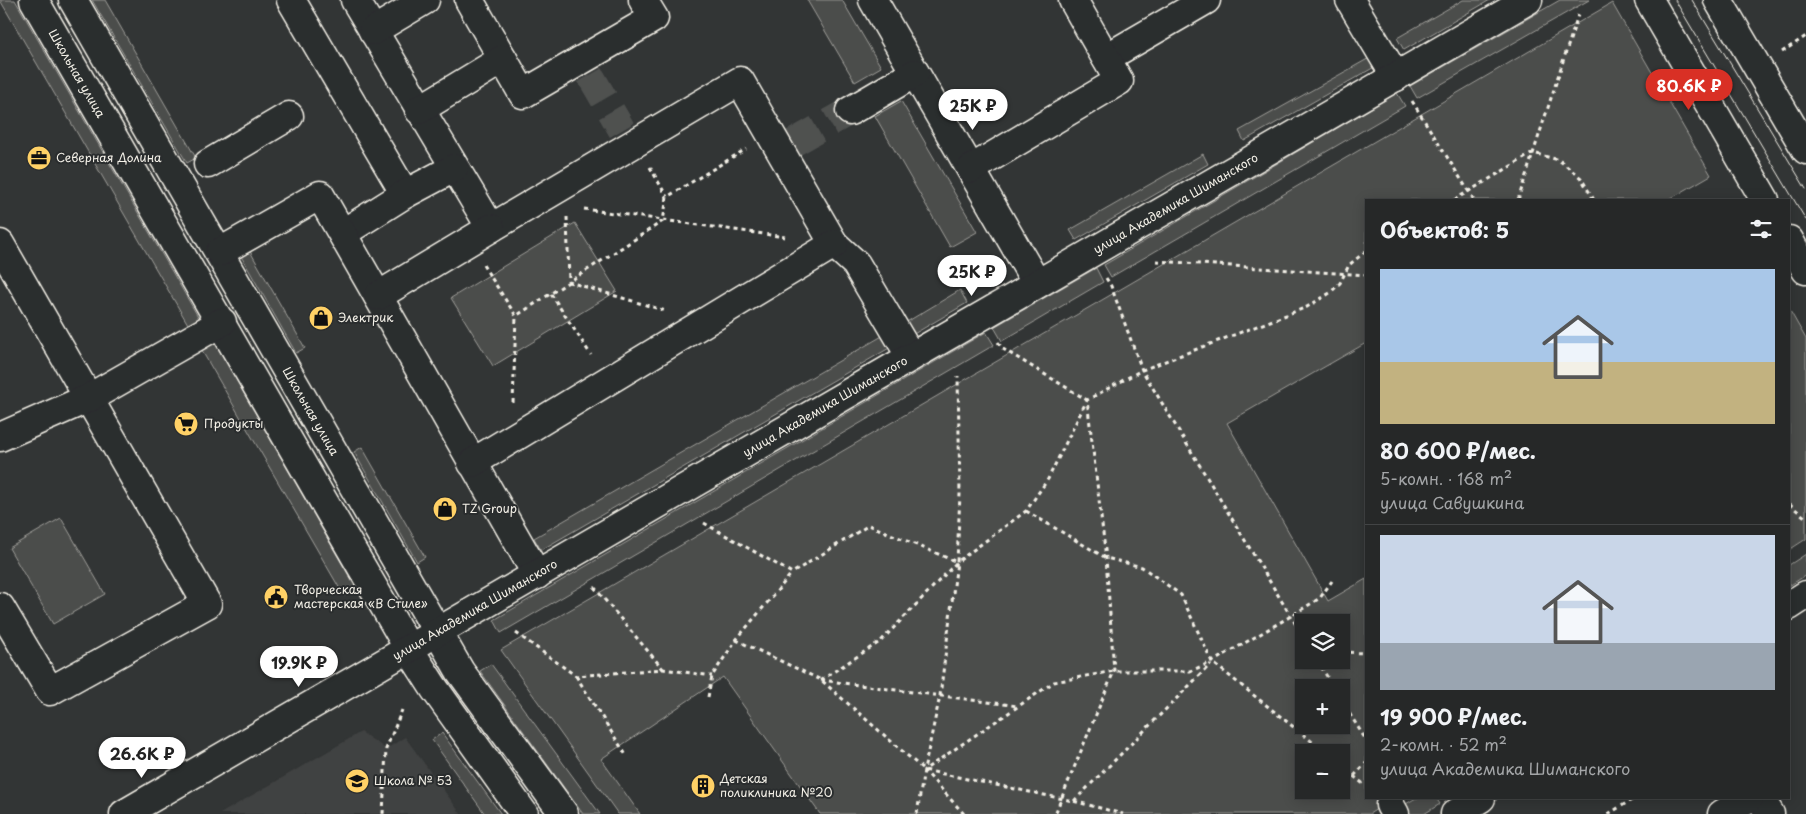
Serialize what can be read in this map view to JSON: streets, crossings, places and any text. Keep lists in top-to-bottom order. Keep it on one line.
{"streets":{"street":["Школьная улица","улица Академика Шиманского"]},"crossings":[["Школьная улица","улица Академика Шиманского"]],"places":{"office":["Северная Долина"],"shop":["Электрик","TZ Group"],"supermarket":["Продукты"],"public building":["Творческая мастерская «В Стиле»"],"school or university":["Школа № 53"],"building":["Детская поликлиника №20"]},"page":{"price":["80.6K ₽","25K ₽","25K ₽","19.9K ₽","26.6K ₽"],"heading":"Объектов: 5","list":[{"name":"80 600 ₽/мес.","note":"5-комн. · 168 m² · улица Савушкина"},{"name":"19 900 ₽/мес.","note":"2-комн. · 52 m² · улица Академика Шиманского"}],"map_buttons":["+","−"]}}
